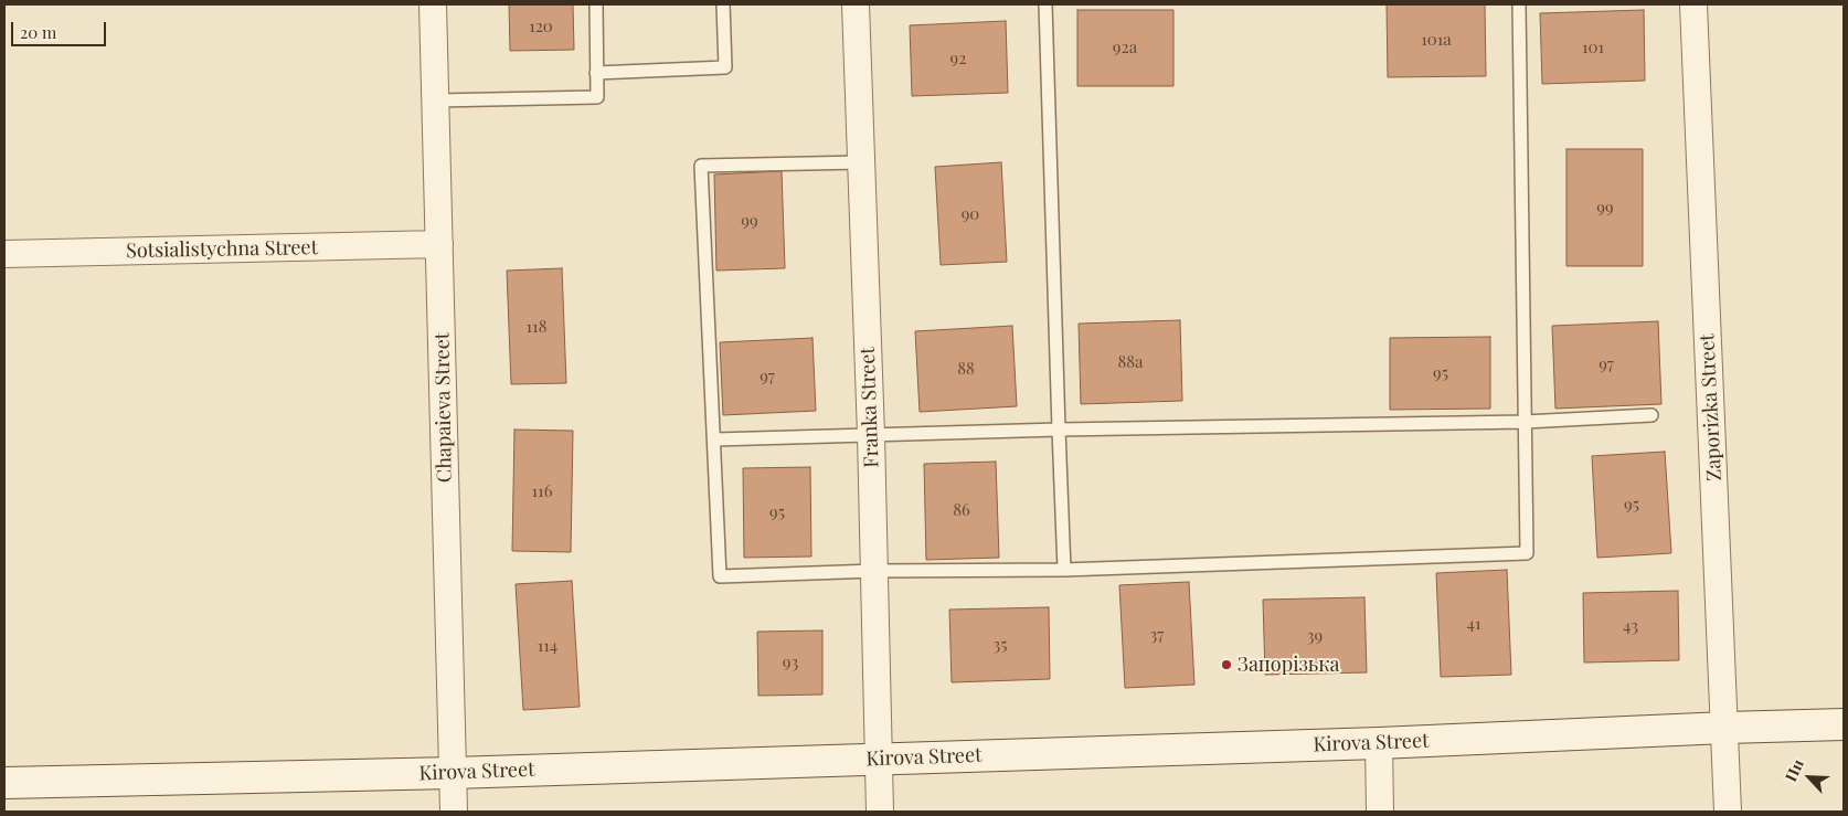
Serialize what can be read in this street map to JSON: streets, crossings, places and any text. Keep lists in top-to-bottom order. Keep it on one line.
{"streets":{"main road":["Kirova Street"],"street":["Sotsialistychna Street","Chapaieva Street","Franka Street","Zaporizka Street"]},"crossings":[["Sotsialistychna Street","Chapaieva Street"],["Chapaieva Street","Kirova Street"],["Franka Street","Kirova Street"],["Zaporizka Street","Kirova Street"]],"places":["Запорізька"],"house_numbers":["120","101а","92а","101","92","99","90","99","118","88а","97","88","95","97","116","95","86","95","41","43","37","39","35","114","93"],"scale_bar":"20 m","north":"top left"}
